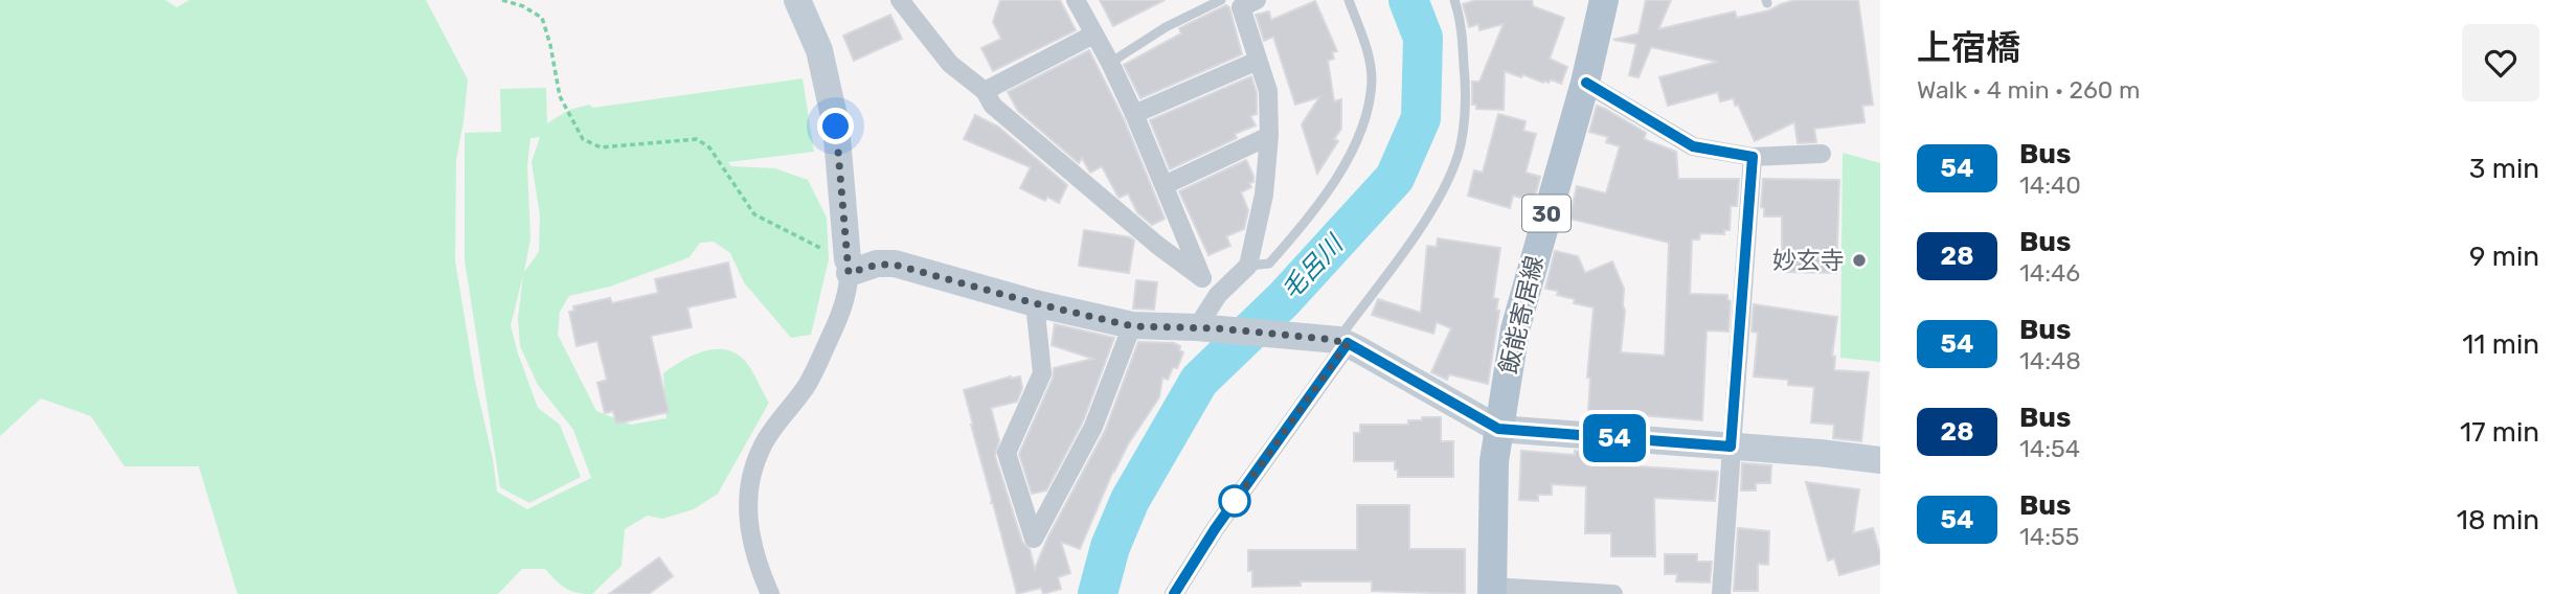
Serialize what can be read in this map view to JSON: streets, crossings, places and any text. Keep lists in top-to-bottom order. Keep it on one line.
{"streets":{"main road":["30","飯能寄居線"]},"water":["毛呂川"],"places":["妙玄寺"],"lines":["bus line 54"],"page":{"on_map":"54","heading":["上宿橋","Walk · 4 min · 260 m"],"list":[{"mark":"54","name":"Bus","note":"14:40","value":"3 min"},{"mark":"28","name":"Bus","note":"14:46","value":"9 min"},{"mark":"54","name":"Bus","note":"14:48","value":"11 min"},{"mark":"28","name":"Bus","note":"14:54","value":"17 min"},{"mark":"54","name":"Bus","note":"14:55","value":"18 min"}]}}
